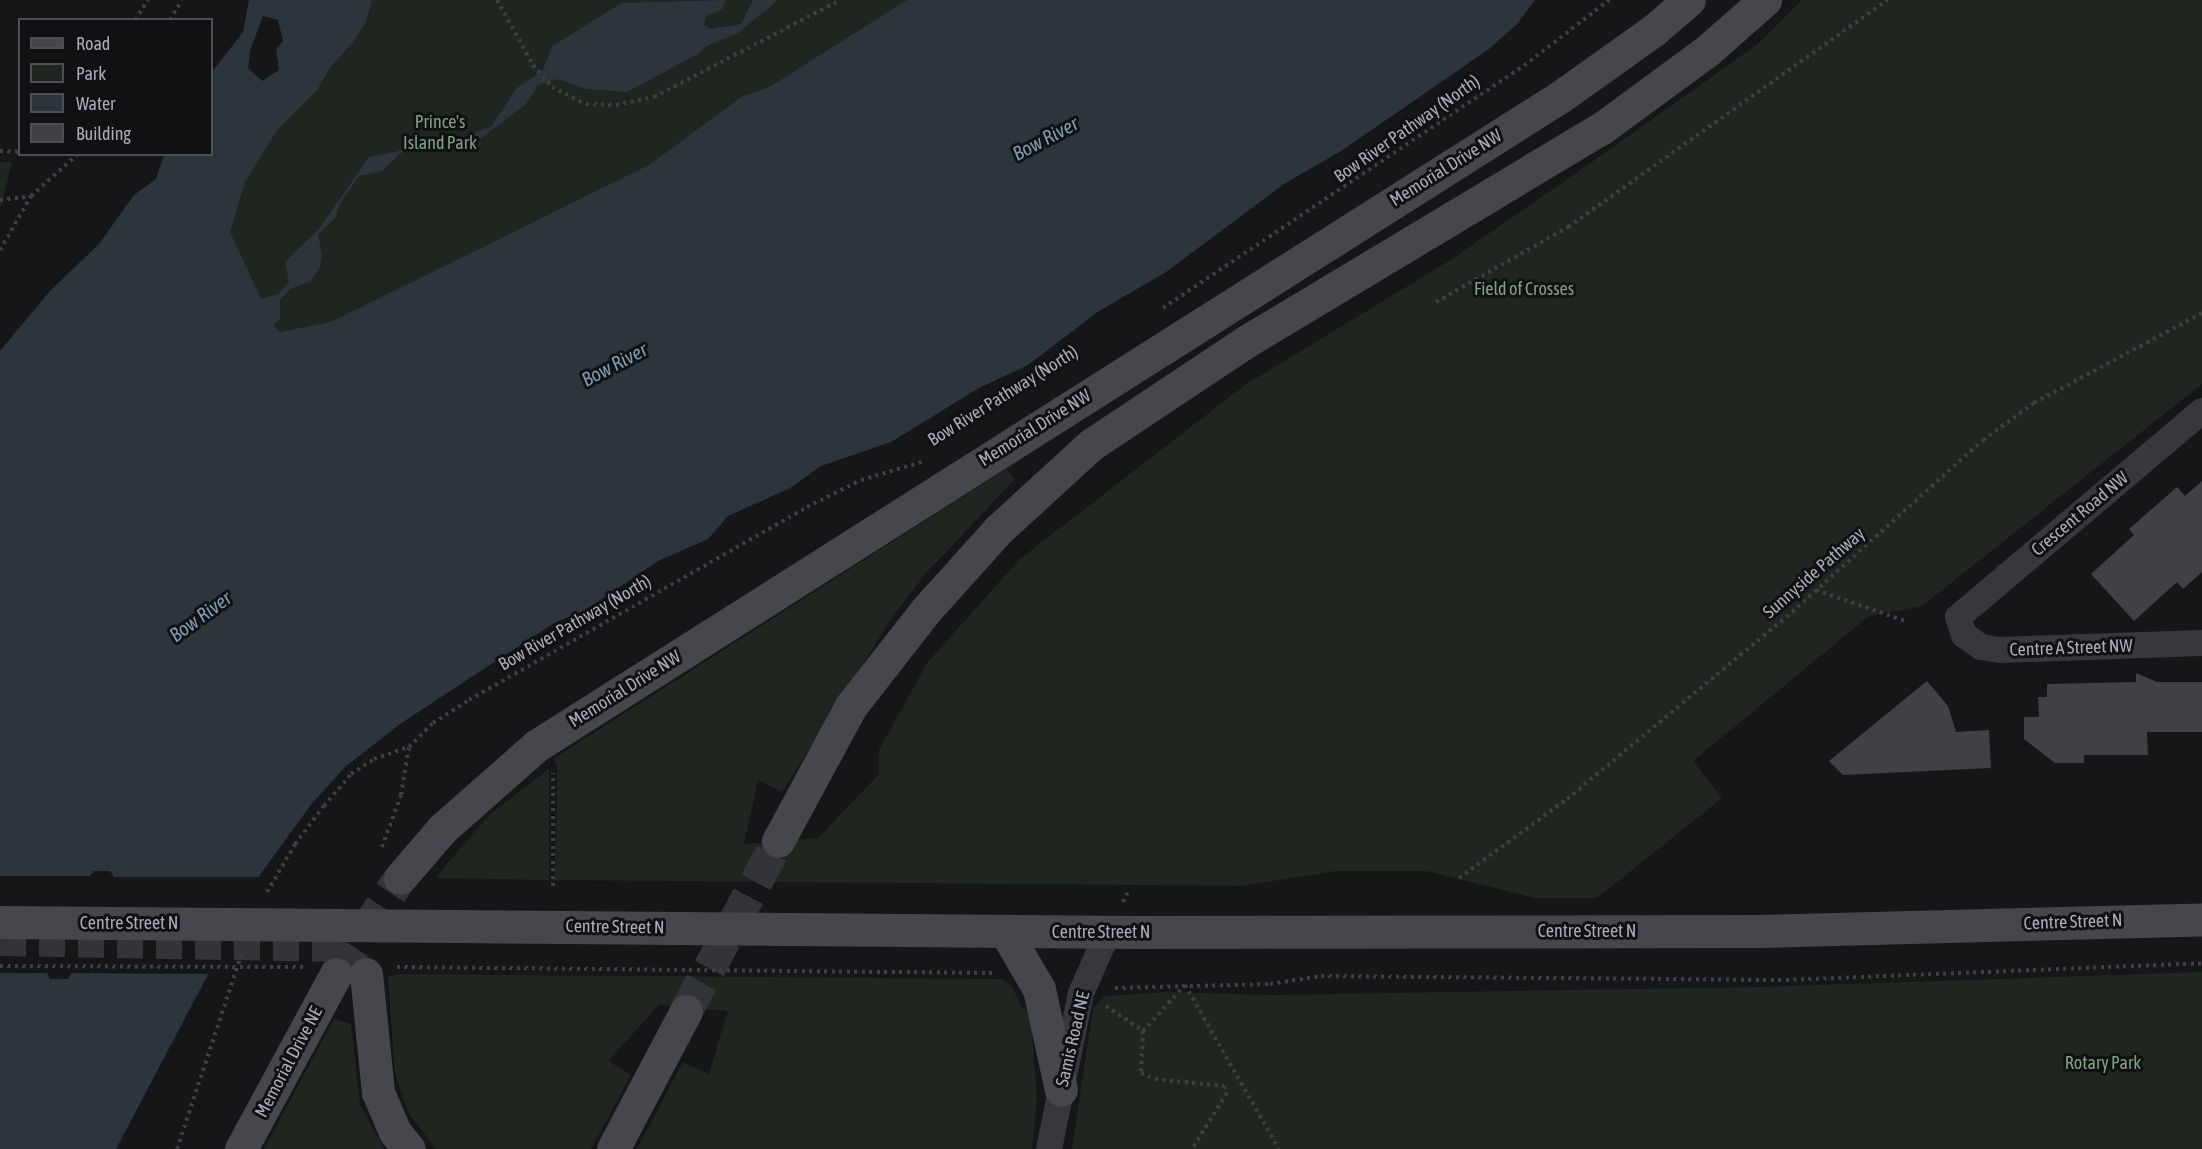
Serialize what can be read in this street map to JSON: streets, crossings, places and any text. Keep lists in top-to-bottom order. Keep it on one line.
{"streets":{"main road":["Memorial Drive NW","Centre Street N","Memorial Drive NE"],"street":["Crescent Road NW","Centre A Street NW","Samis Road NE"],"path":["Bow River Pathway (North)","Sunnyside Pathway"]},"crossings":[["Crescent Road NW","Centre A Street NW"],["Centre Street N","Samis Road NE"]],"water":["Bow River"],"parks":["Prince's Island Park","Field of Crosses","Rotary Park"],"legend":["Road","Park","Water","Building"]}
